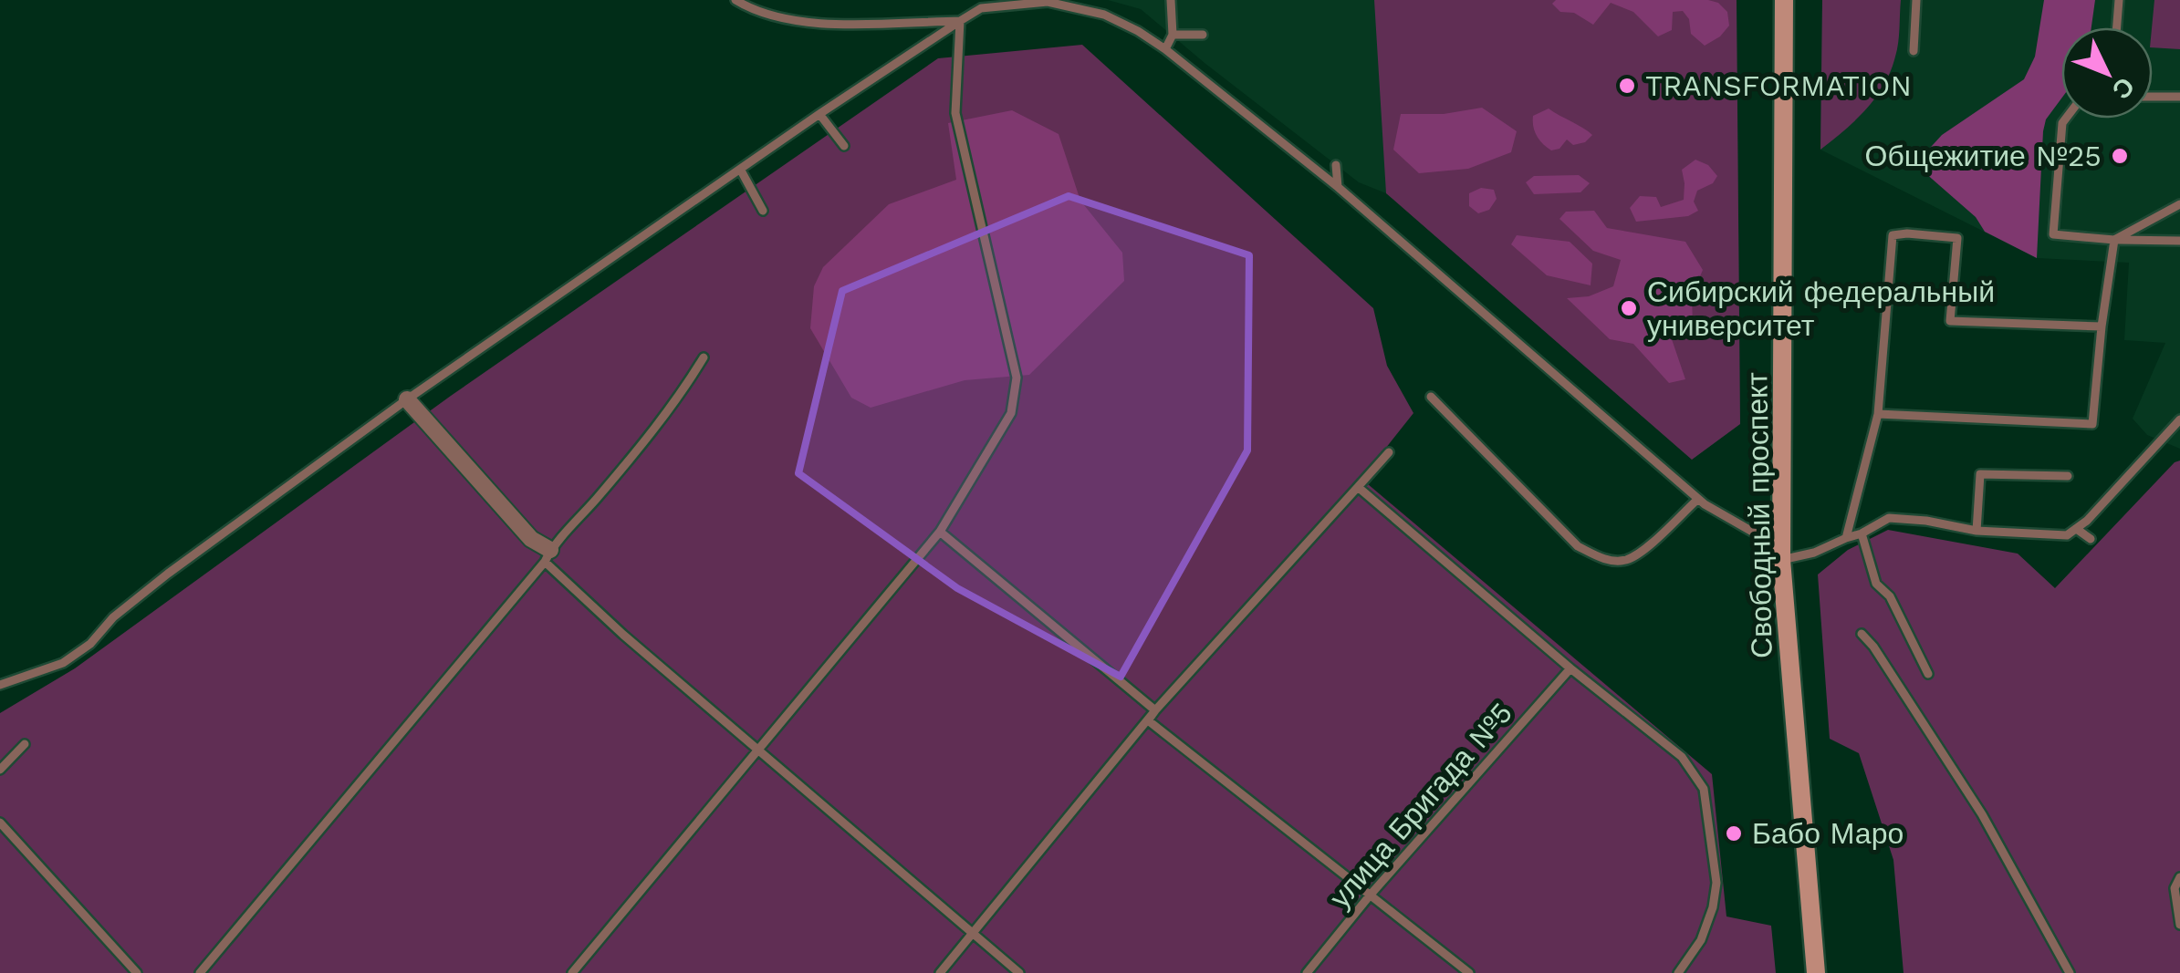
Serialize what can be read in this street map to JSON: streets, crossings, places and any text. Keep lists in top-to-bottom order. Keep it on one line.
{"streets":{"main road":["Свободный проспект"],"lane":["улица Бригада №5"]},"places":["TRANSFORMATION","Общежитие №25","Сибирский федеральный университет","Бабо Маро"],"north":"bottom right"}
